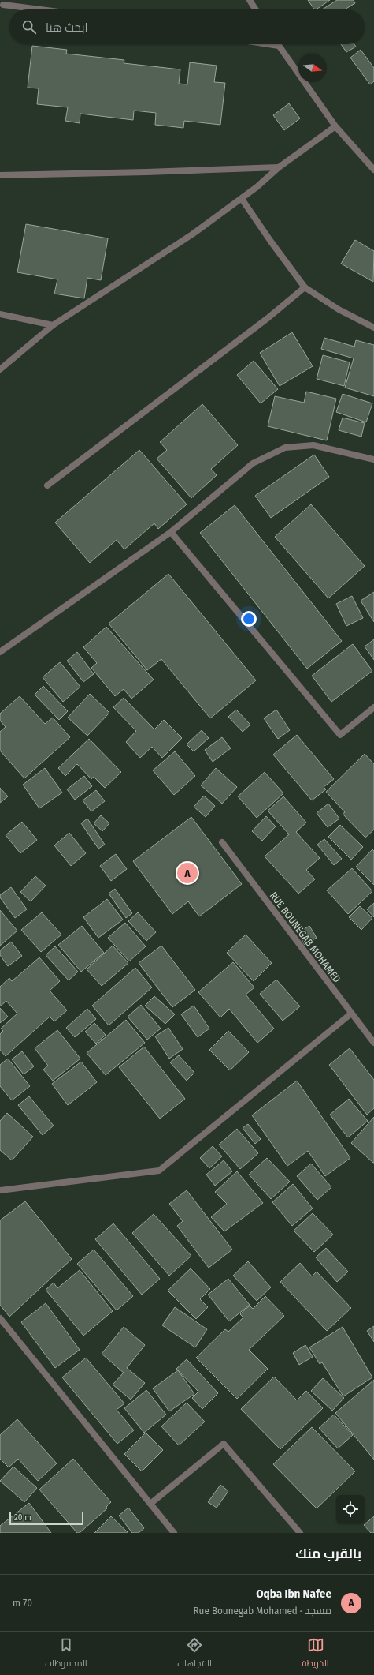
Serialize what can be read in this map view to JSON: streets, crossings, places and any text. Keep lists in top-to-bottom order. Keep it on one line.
{"streets":{"street":["RUE BOUNEGAB MOHAMED"]},"scale_bar":"20 m","north":"right","page":{"search":"ابحث هنا","pins":"A","scale":"20 m","heading":"بالقرب منك","list":[{"mark":"A","name":"Oqba Ibn Nafee","note":"مسجد · Rue Bounegab Mohamed","value":"70 m"}],"nav":["الخريطة","الاتجاهات","المحفوظات"]}}
